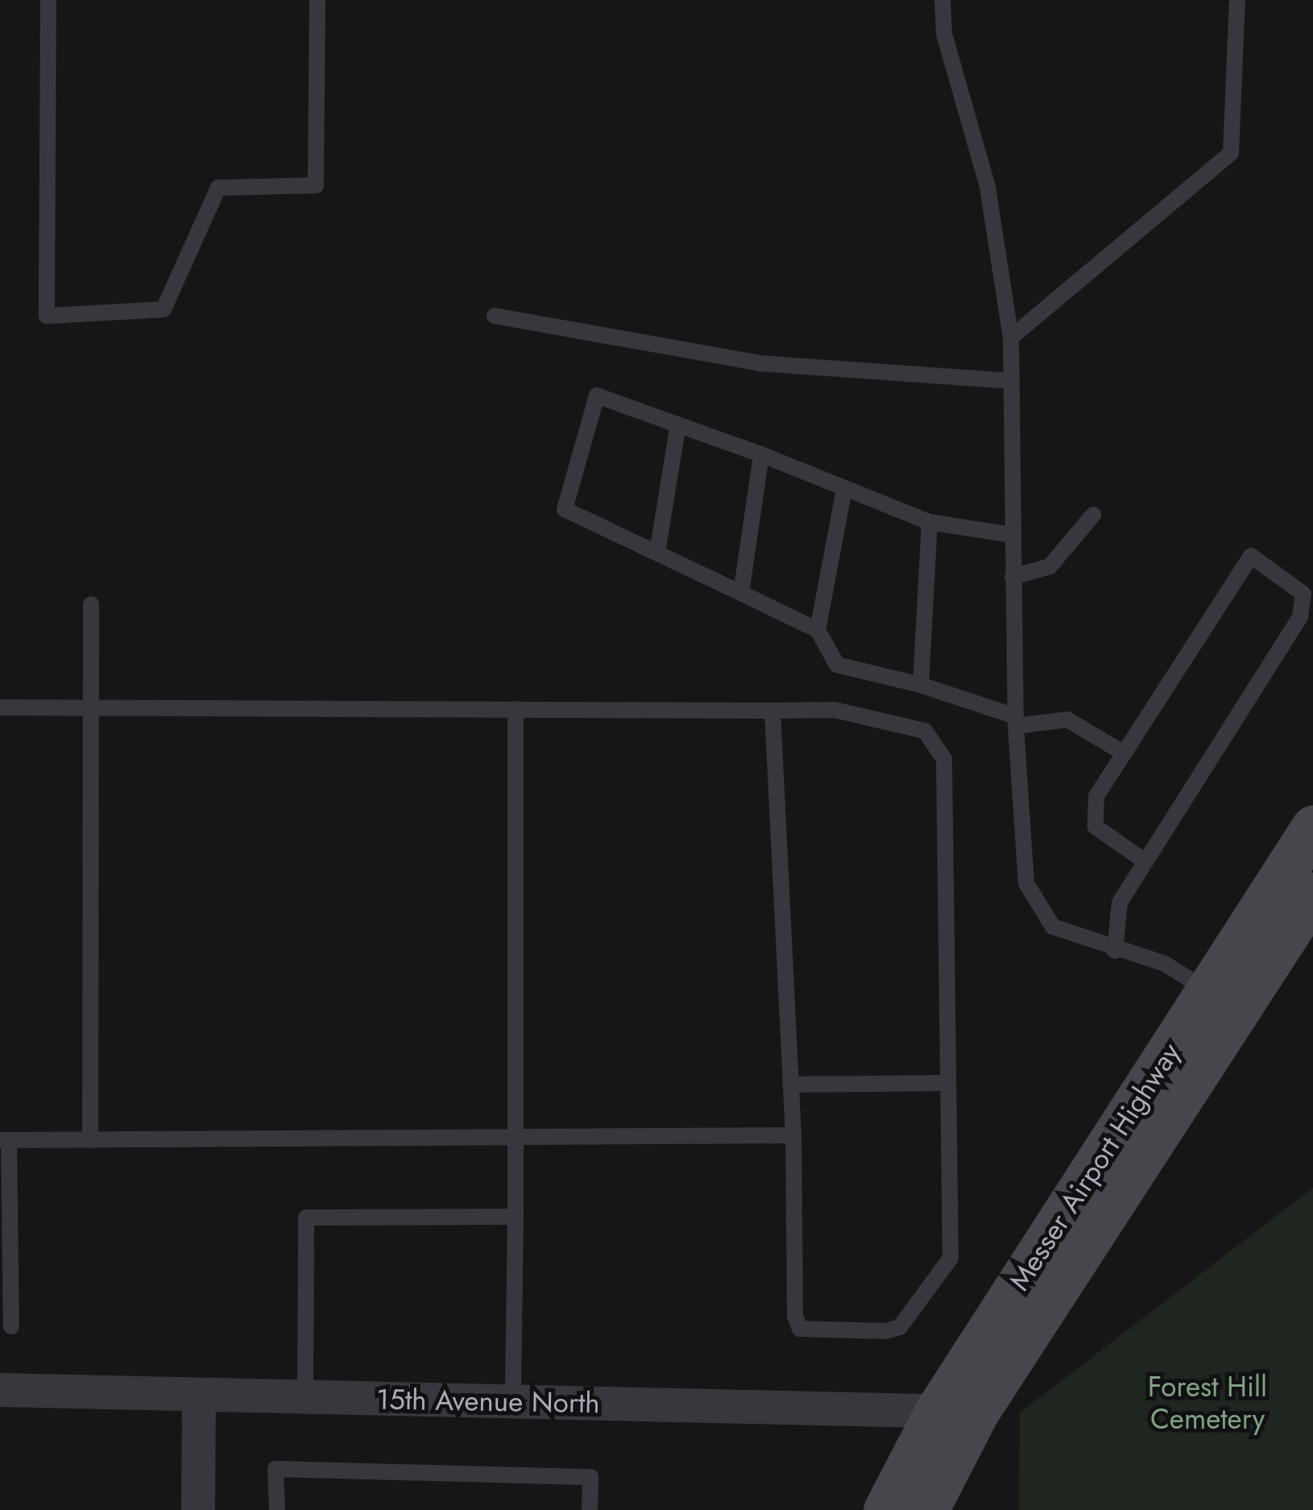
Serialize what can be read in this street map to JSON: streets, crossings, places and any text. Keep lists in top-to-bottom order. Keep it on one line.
{"streets":{"main road":["Messer Airport Highway"],"street":["15th Avenue North"]},"crossings":[["Messer Airport Highway","15th Avenue North"]],"parks":["Forest Hill Cemetery"]}
